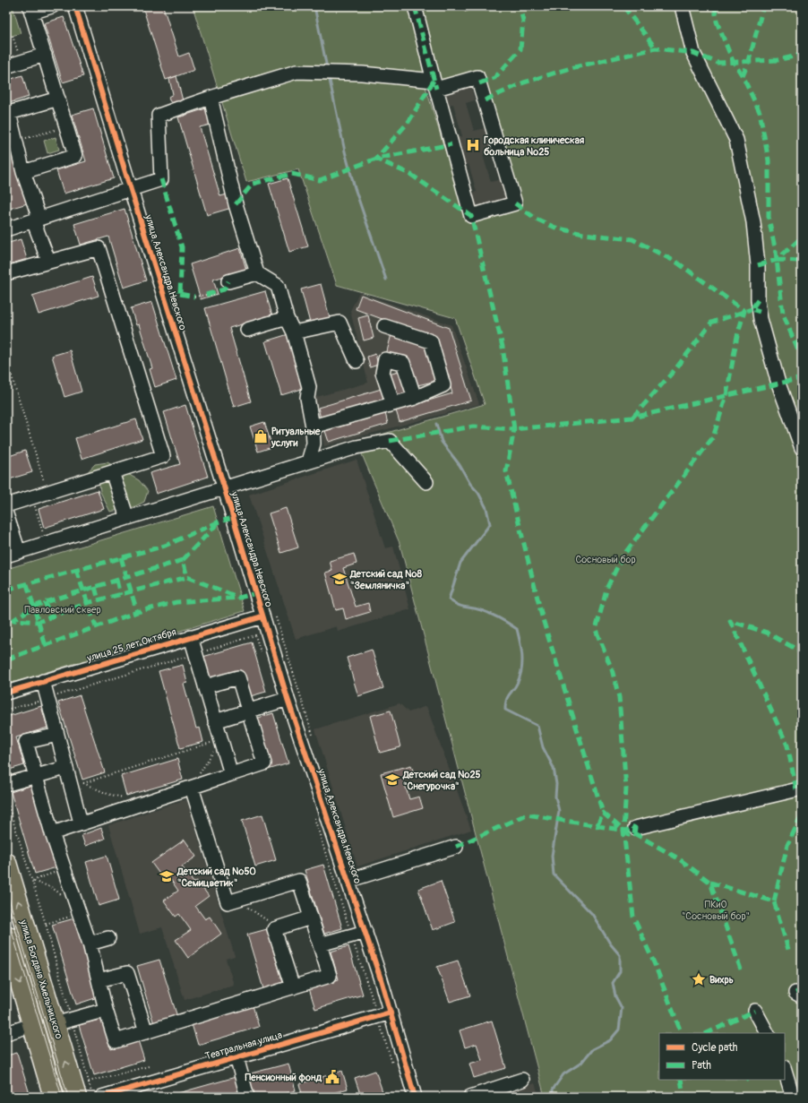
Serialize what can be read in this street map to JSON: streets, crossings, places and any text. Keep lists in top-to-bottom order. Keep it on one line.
{"streets":{"highway":["улица Богдана Хмельницкого"],"street":["улица Александра Невского","улица 25 лет Октября","Театральная улица"]},"crossings":[["улица Александра Невского","улица 25 лет Октября"],["улица Александра Невского","Театральная улица"]],"parks":["Сосновый бор","Павловский сквер","ПКиО \"Сосновый бор\""],"places":{"hospital":["Городская клиническая больница №25"],"shop":["Ритуальные услуги"],"school or university":["Детский сад №8 \"Земляничка\"","Детский сад №25 \"Снегурочка\"","Детский сад №50 \"Семицветик\""],"place":["Вихрь"],"public building":["Пенсионный фонд"]},"legend":["Cycle path","Path"]}
